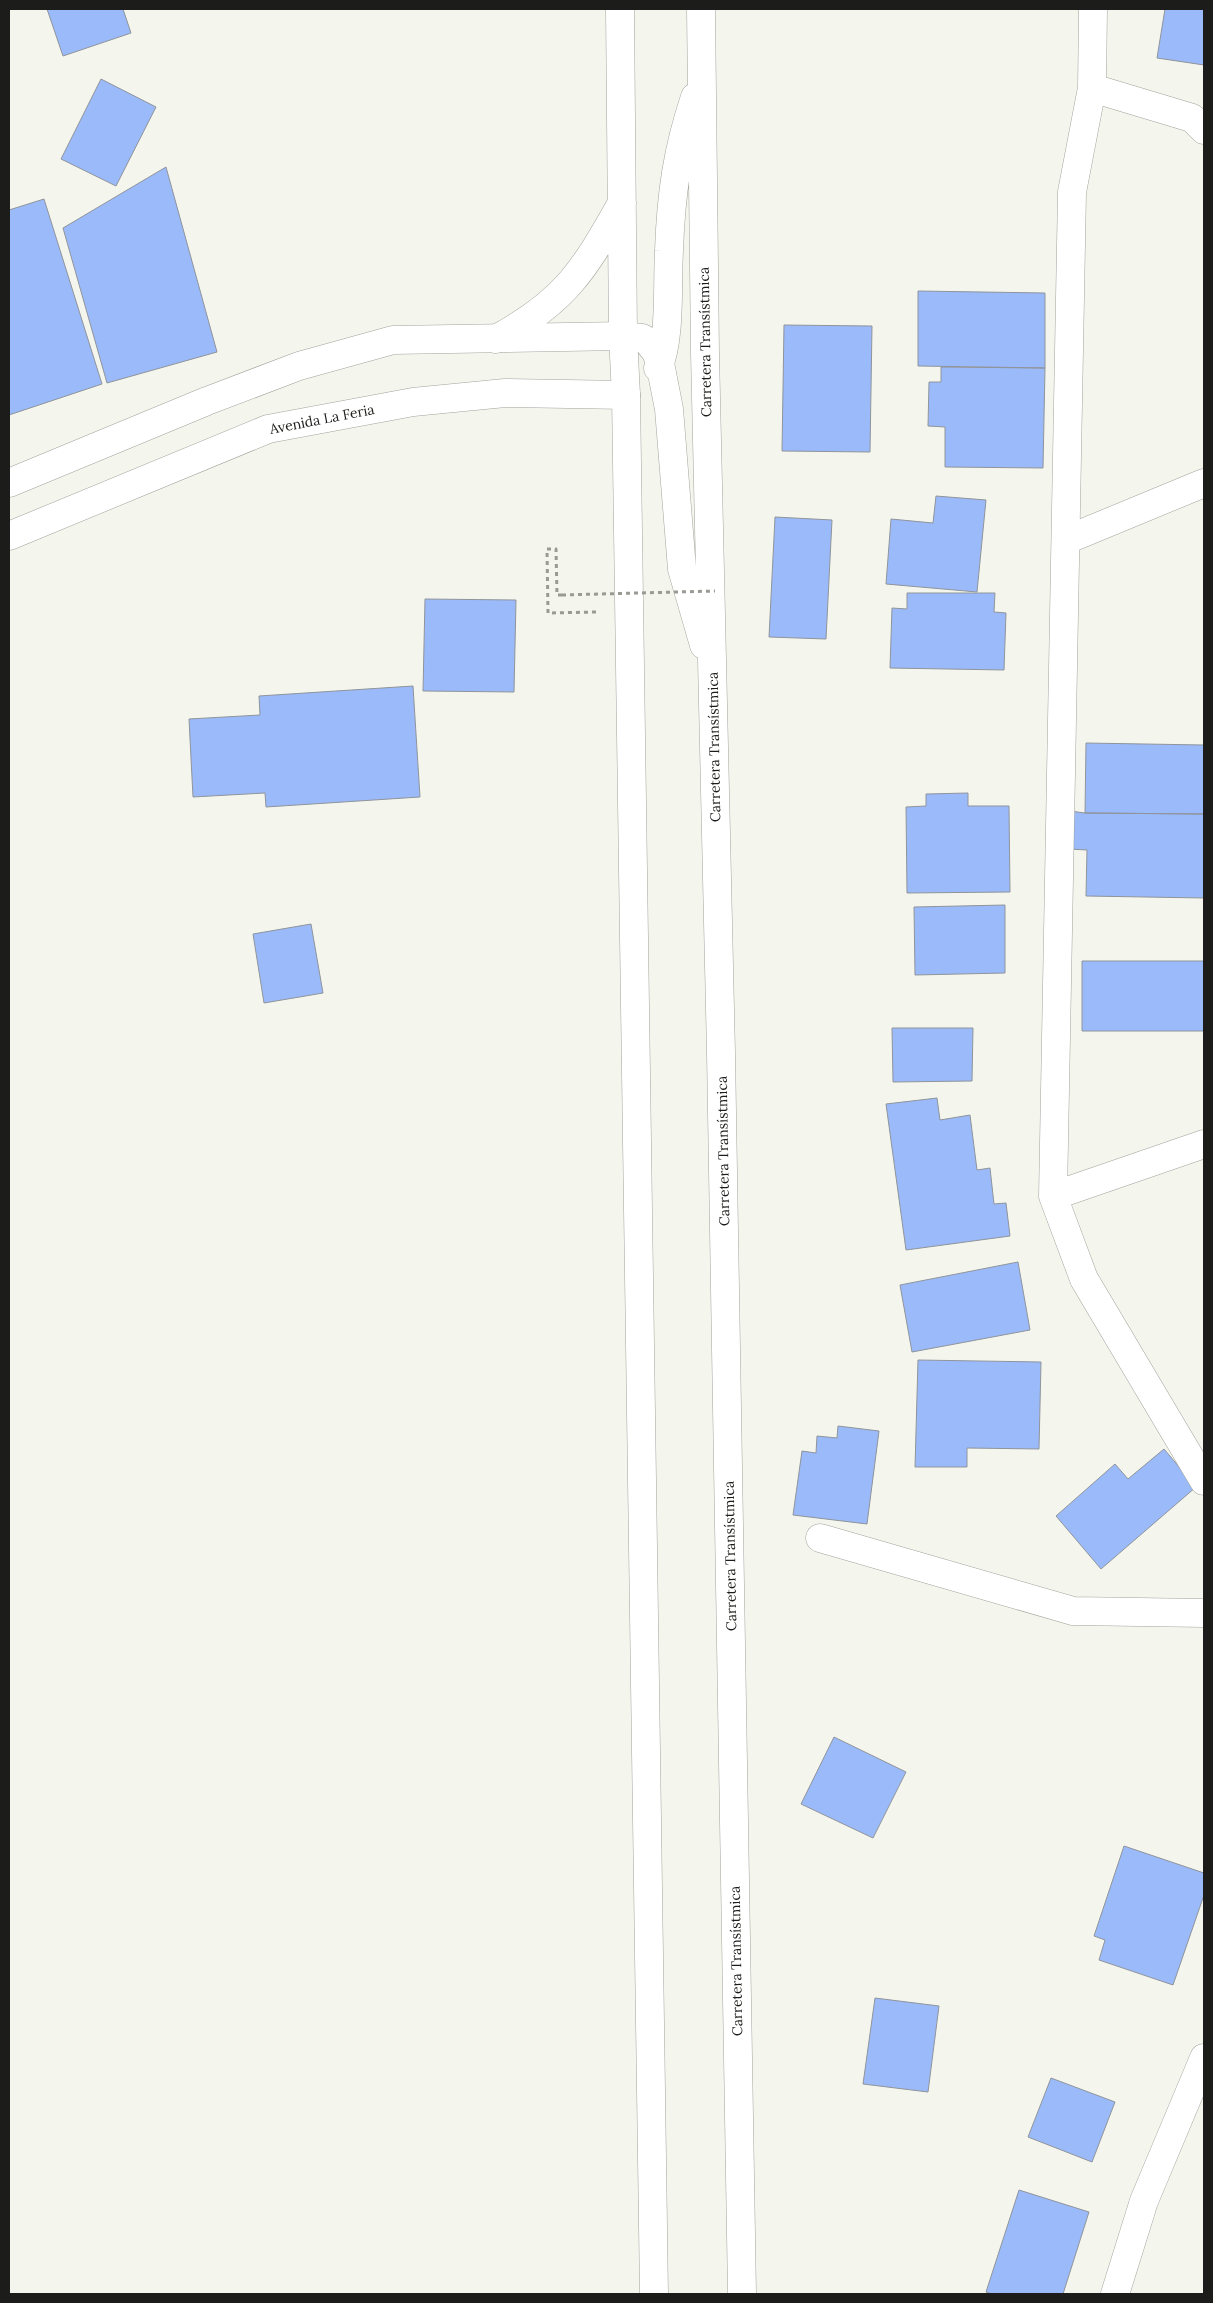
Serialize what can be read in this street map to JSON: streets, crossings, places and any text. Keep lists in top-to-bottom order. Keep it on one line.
{"streets":{"main road":["Carretera Transístmica","Avenida La Feria"]}}
